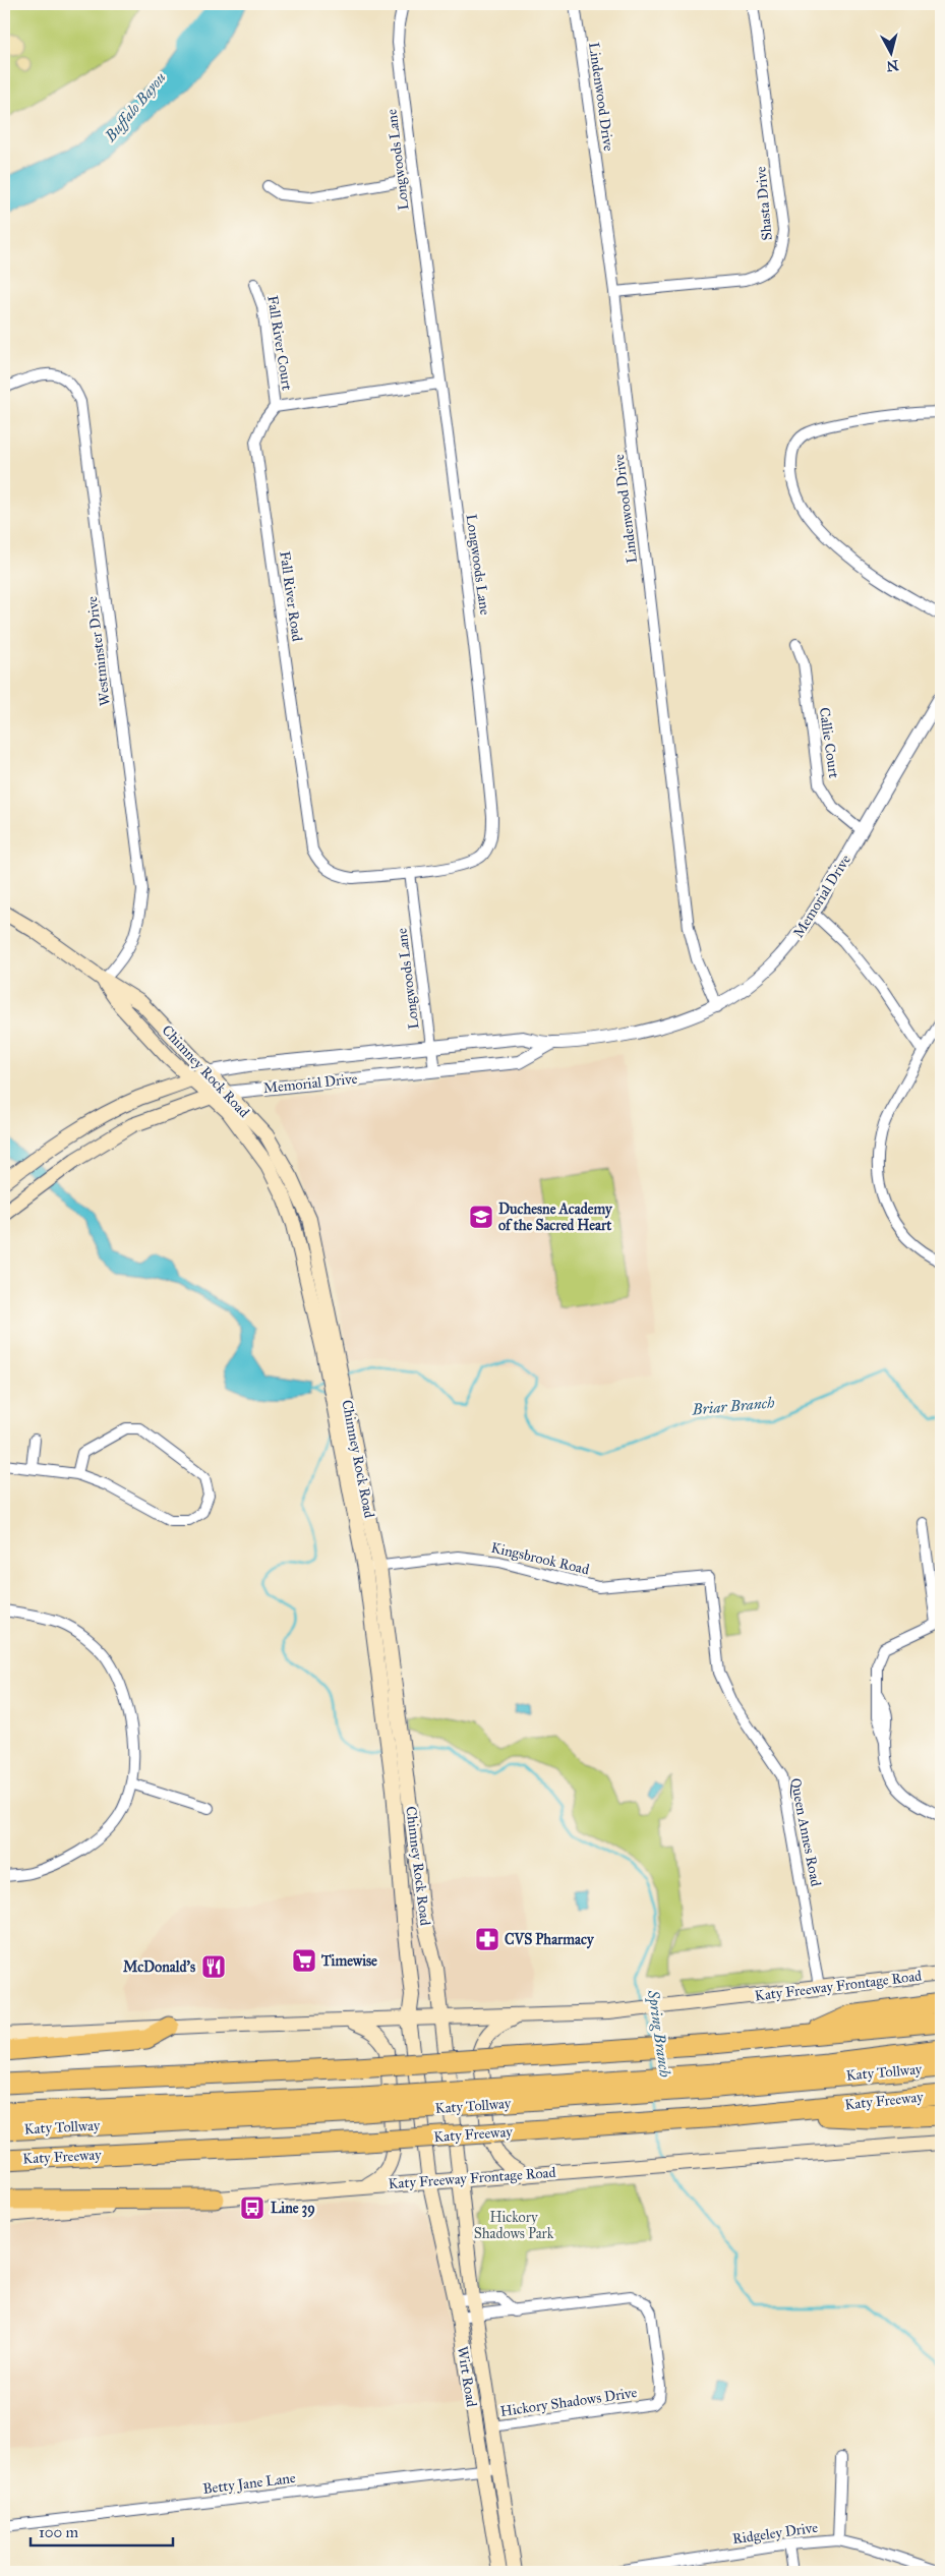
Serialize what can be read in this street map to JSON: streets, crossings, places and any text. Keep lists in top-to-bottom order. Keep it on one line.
{"streets":{"highway":["Katy Tollway","Katy Freeway"],"main road":["Memorial Drive","Chimney Rock Road","Katy Freeway Frontage Road","Wirt Road"],"street":["Lindenwood Drive","Longwoods Lane","Shasta Drive","Fall River Court","Fall River Road","Westminster Drive","Callie Court","Kingsbrook Road","Queen Annes Road","Hickory Shadows Drive","Betty Jane Lane","Ridgeley Drive"]},"crossings":[["Lindenwood Drive","Shasta Drive"],["Lindenwood Drive","Memorial Drive"],["Longwoods Lane","Fall River Road"],["Longwoods Lane","Memorial Drive"],["Fall River Court","Fall River Road"],["Westminster Drive","Chimney Rock Road"],["Callie Court","Memorial Drive"],["Memorial Drive","Chimney Rock Road"],["Chimney Rock Road","Kingsbrook Road"],["Chimney Rock Road","Katy Freeway Frontage Road"],["Chimney Rock Road","Wirt Road"],["Kingsbrook Road","Queen Annes Road"],["Queen Annes Road","Katy Freeway Frontage Road"],["Katy Freeway Frontage Road","Wirt Road"],["Wirt Road","Hickory Shadows Drive"],["Wirt Road","Betty Jane Lane"]],"water":["Buffalo Bayou","Briar Branch","Spring Branch"],"parks":["Hickory Shadows Park"],"places":{"school or university":["Duchesne Academy of the Sacred Heart"],"pharmacy":["CVS Pharmacy"],"supermarket":["Timewise"],"restaurant":["McDonald's"],"bus stop":["Line 39"]},"scale_bar":"100 m","north":"bottom"}
